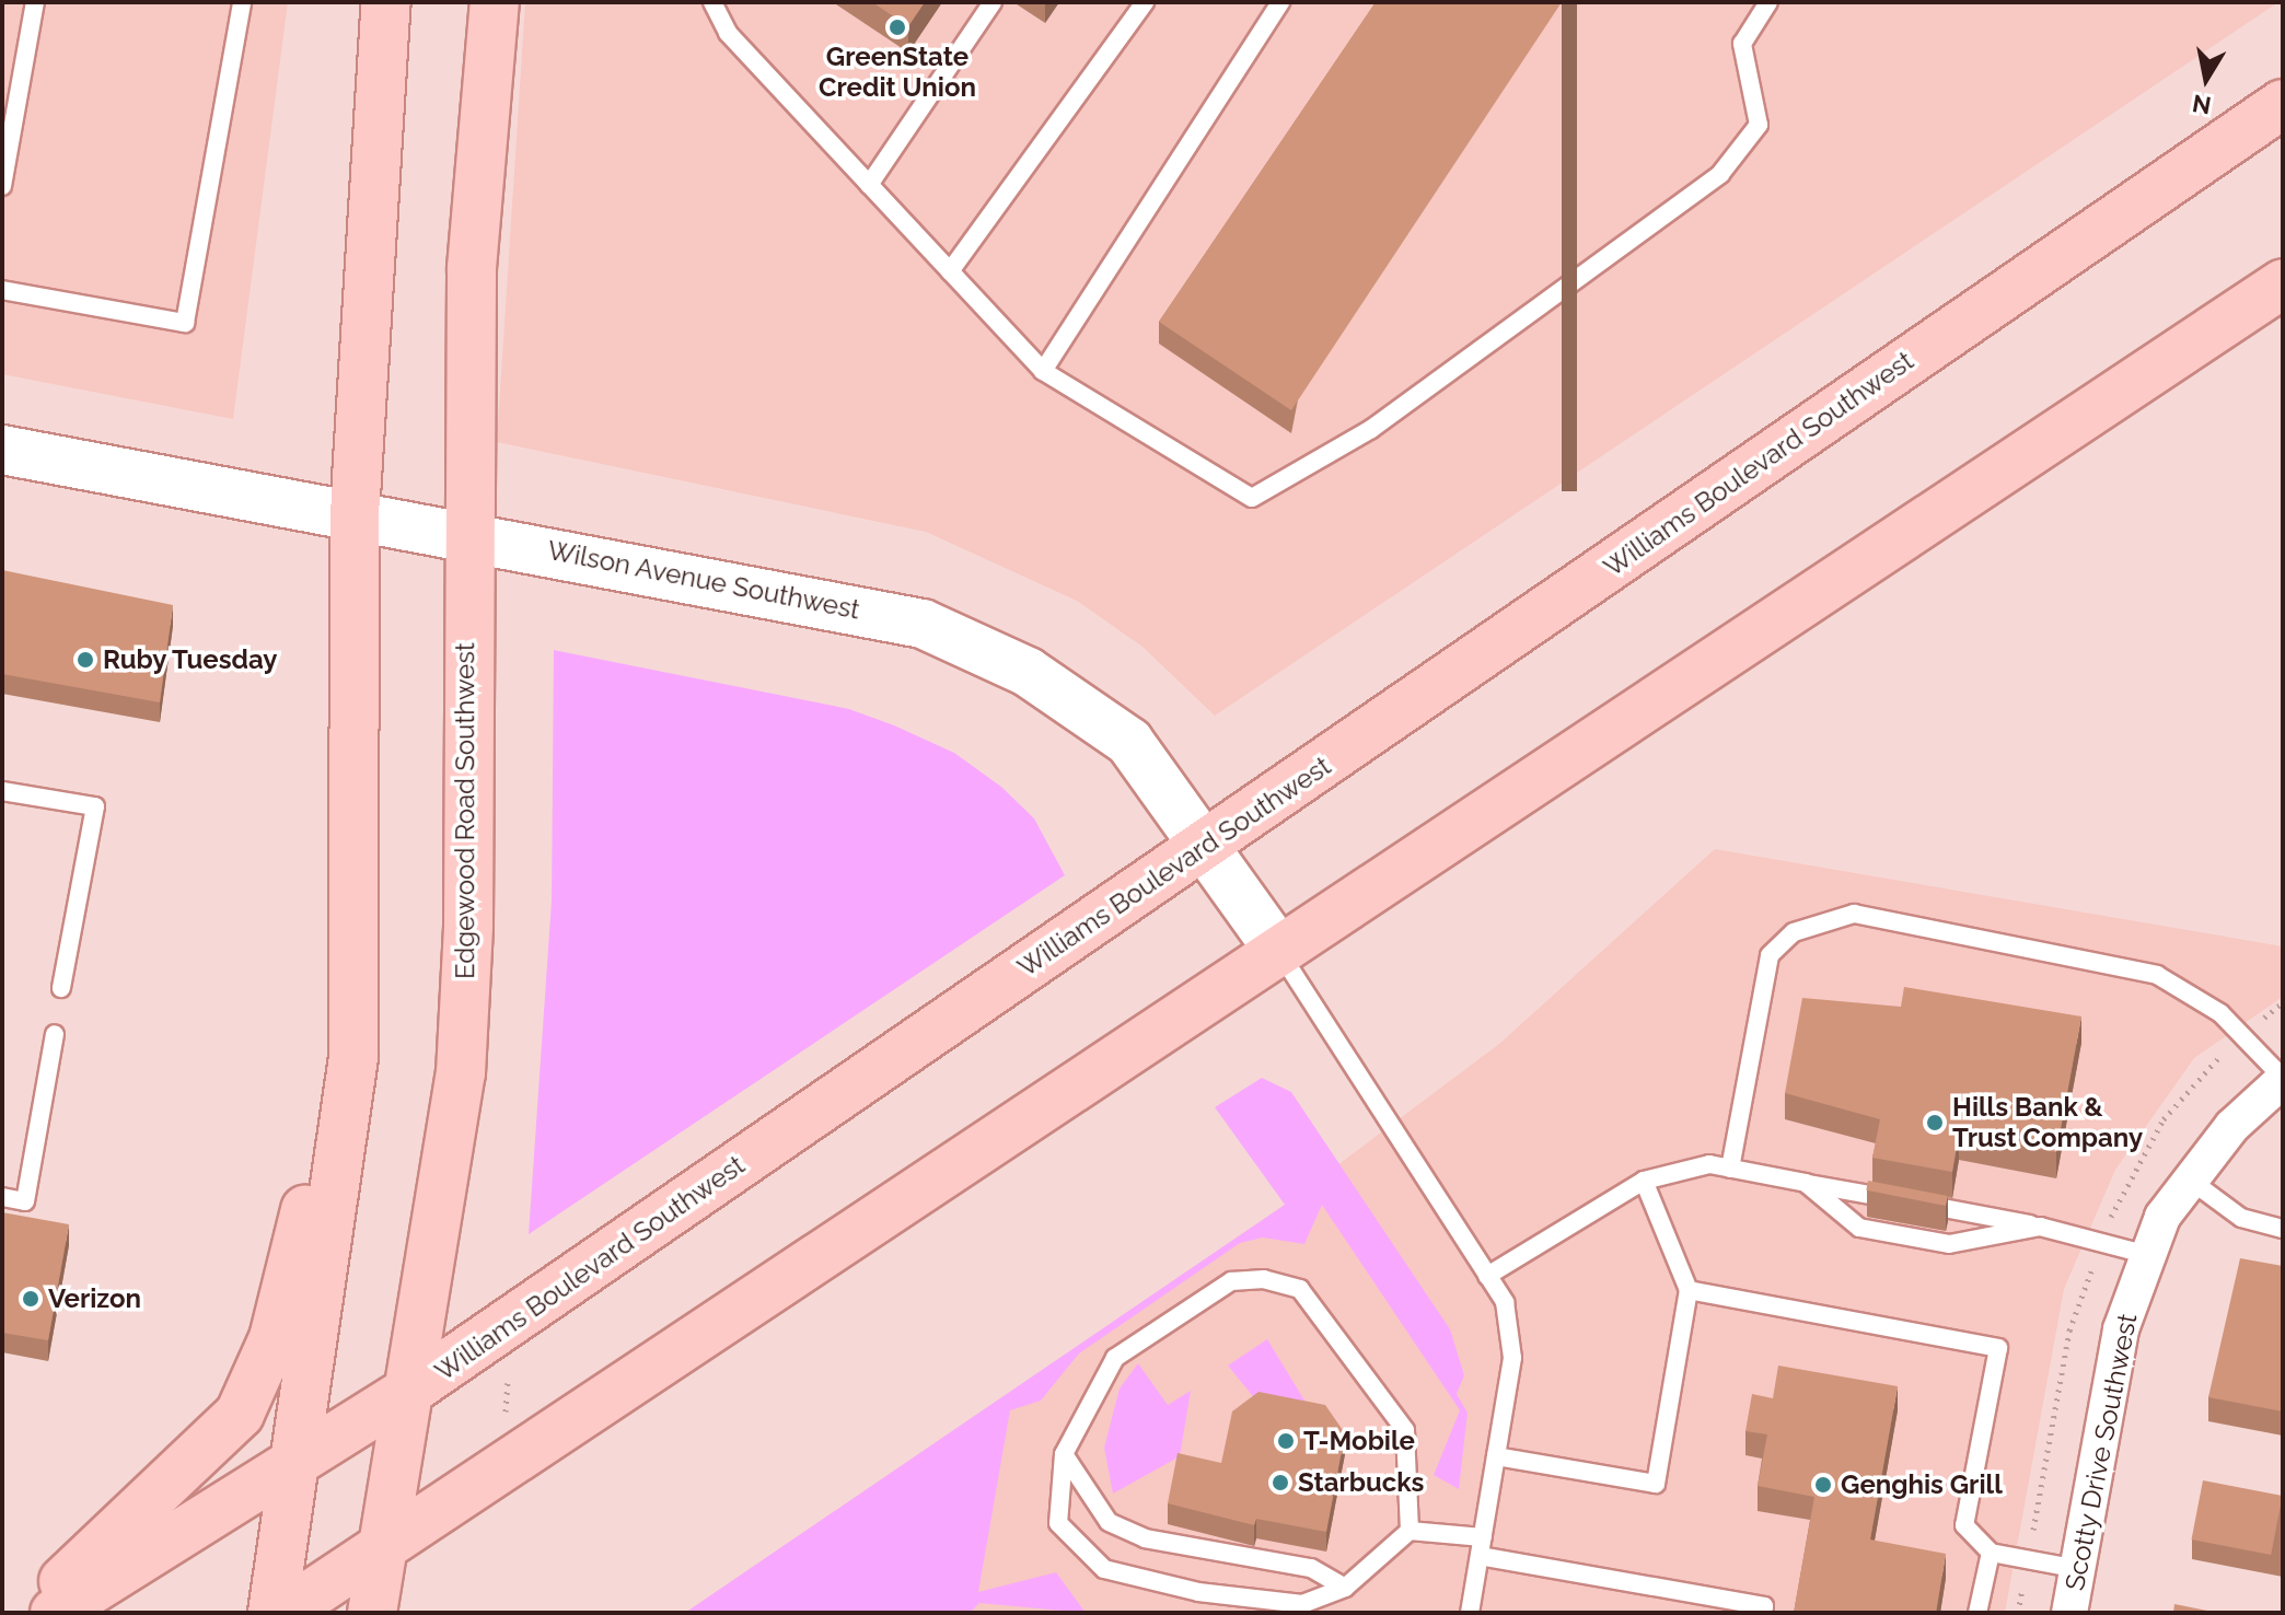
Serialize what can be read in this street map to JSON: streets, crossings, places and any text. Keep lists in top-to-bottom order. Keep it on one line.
{"streets":{"main road":["Williams Boulevard Southwest","Edgewood Road Southwest"],"street":["Wilson Avenue Southwest","Scotty Drive Southwest"]},"crossings":[["Williams Boulevard Southwest","Wilson Avenue Southwest"],["Williams Boulevard Southwest","Edgewood Road Southwest"],["Wilson Avenue Southwest","Edgewood Road Southwest"]],"places":["GreenState Credit Union","Ruby Tuesday","Hills Bank & Trust Company","Verizon","T-Mobile","Starbucks","Genghis Grill"],"north":"bottom"}
